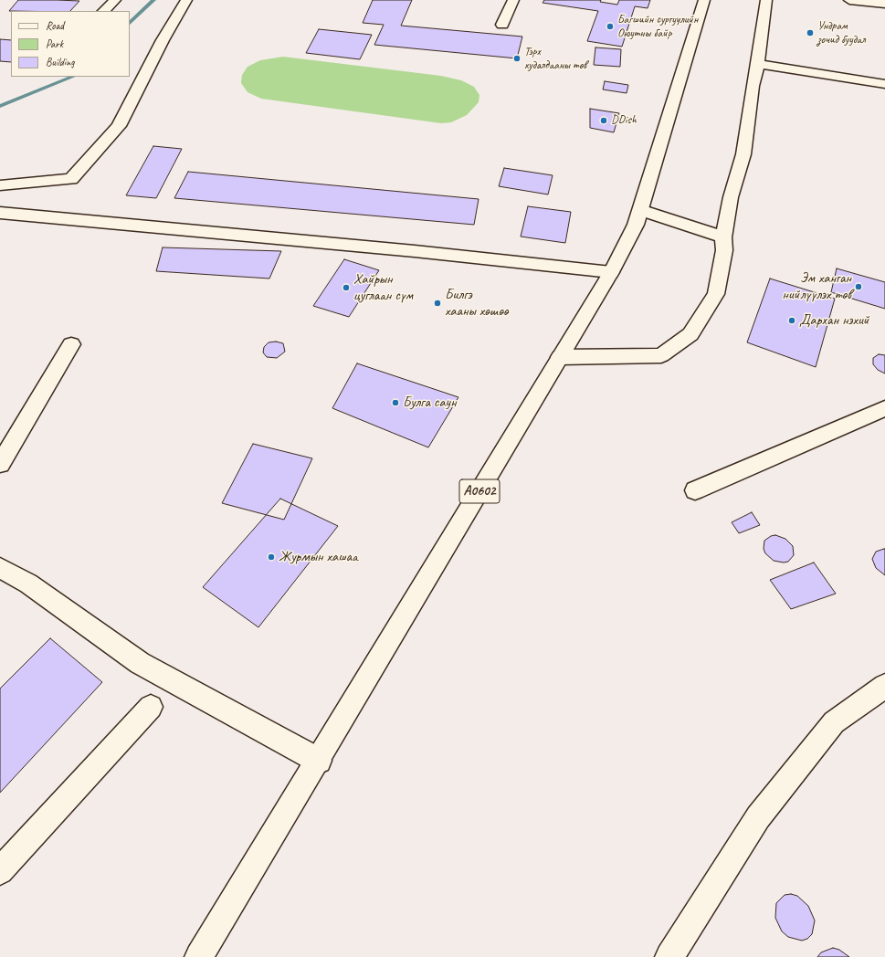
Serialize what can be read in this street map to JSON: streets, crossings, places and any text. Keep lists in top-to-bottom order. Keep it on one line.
{"streets":{"main road":["A0602"]},"places":["Багшийн сургуулийн Оюутны байр","Ундрам зочид буудал","Тэрх худалдааны төв","DDish","Эм ханган нийлүүлэх төв","Хайрын цуглаан сүм","Билгэ хааны хөшөө","Дархан нэхий","Булга саун","Журмын хашаа"],"legend":["Road","Park","Building"]}
